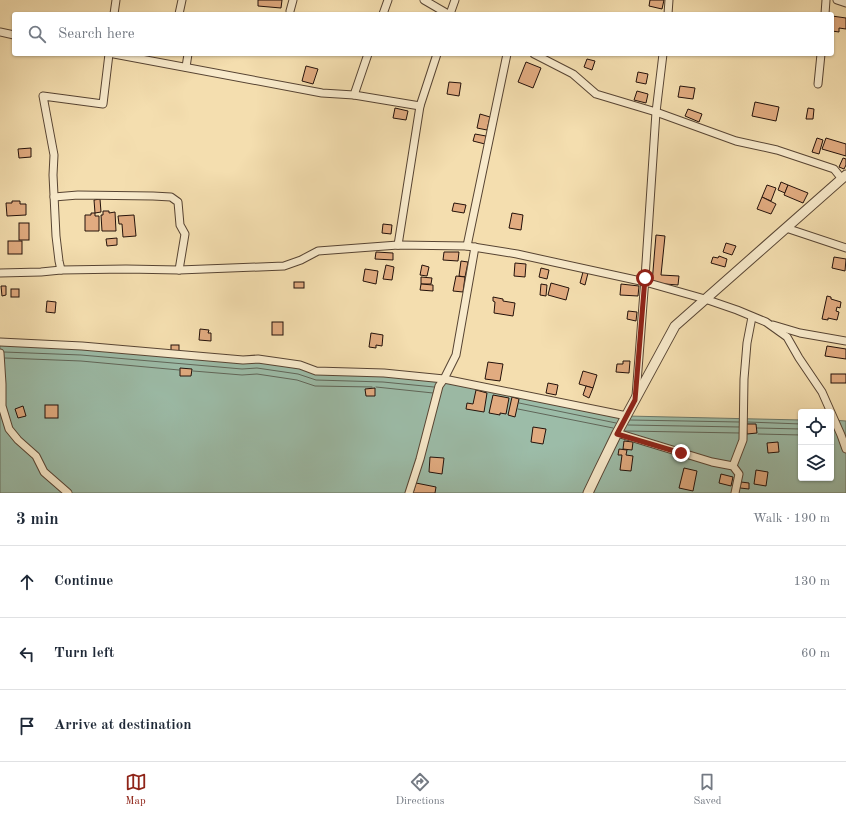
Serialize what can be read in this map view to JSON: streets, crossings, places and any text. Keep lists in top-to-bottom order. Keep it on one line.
{"page":{"search":"Search here","heading":["3 min","Walk · 190 m"],"list":[["Continue","130 m"],["Turn left","60 m"],"Arrive at destination"],"nav":["Map","Directions","Saved"]}}
